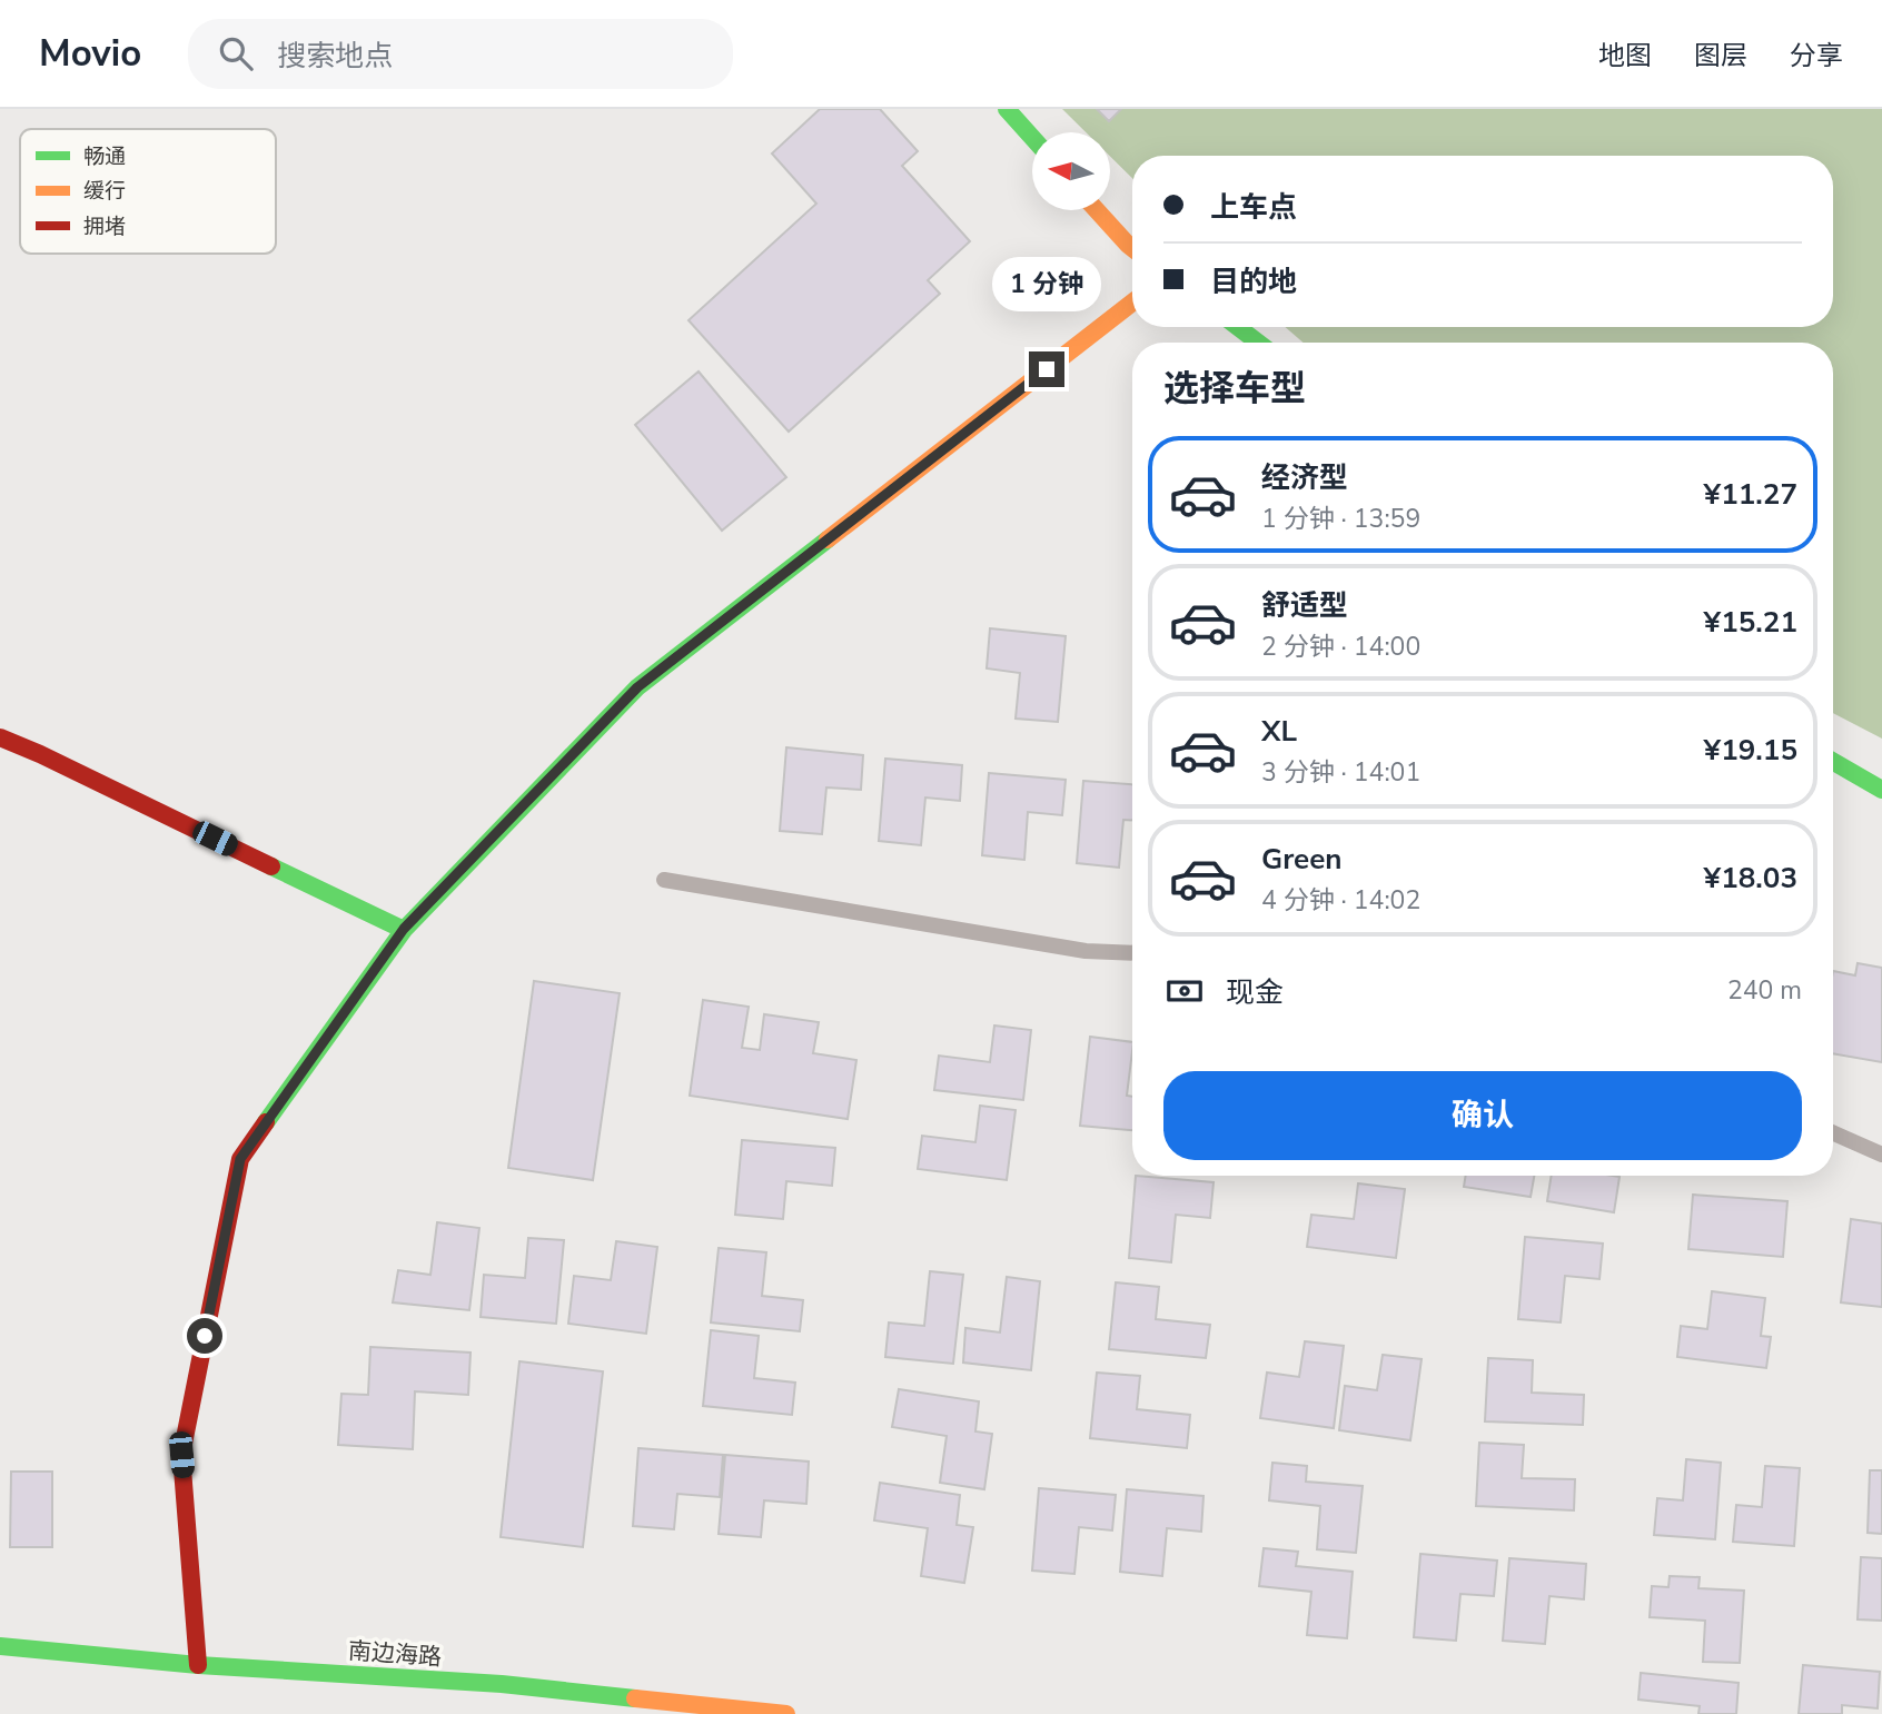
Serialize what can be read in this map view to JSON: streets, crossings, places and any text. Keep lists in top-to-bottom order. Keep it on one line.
{"streets":{"street":["南边海路"]},"legend":["畅通","缓行","拥堵"],"north":"left","page":{"header":"Movio","search":"搜索地点","nav":["地图","图层","分享"],"banner":["上车点","目的地"],"bubble":"1 分钟","heading":"选择车型","list":[{"name":"经济型","note":"1 分钟 · 13:59","value":"¥11.27"},{"name":"舒适型","note":"2 分钟 · 14:00","value":"¥15.21"},{"name":"XL","note":"3 分钟 · 14:01","value":"¥19.15"},{"name":"Green","note":"4 分钟 · 14:02","value":"¥18.03"}],"pay":["现金","240 m"],"buttons":"确认"}}
